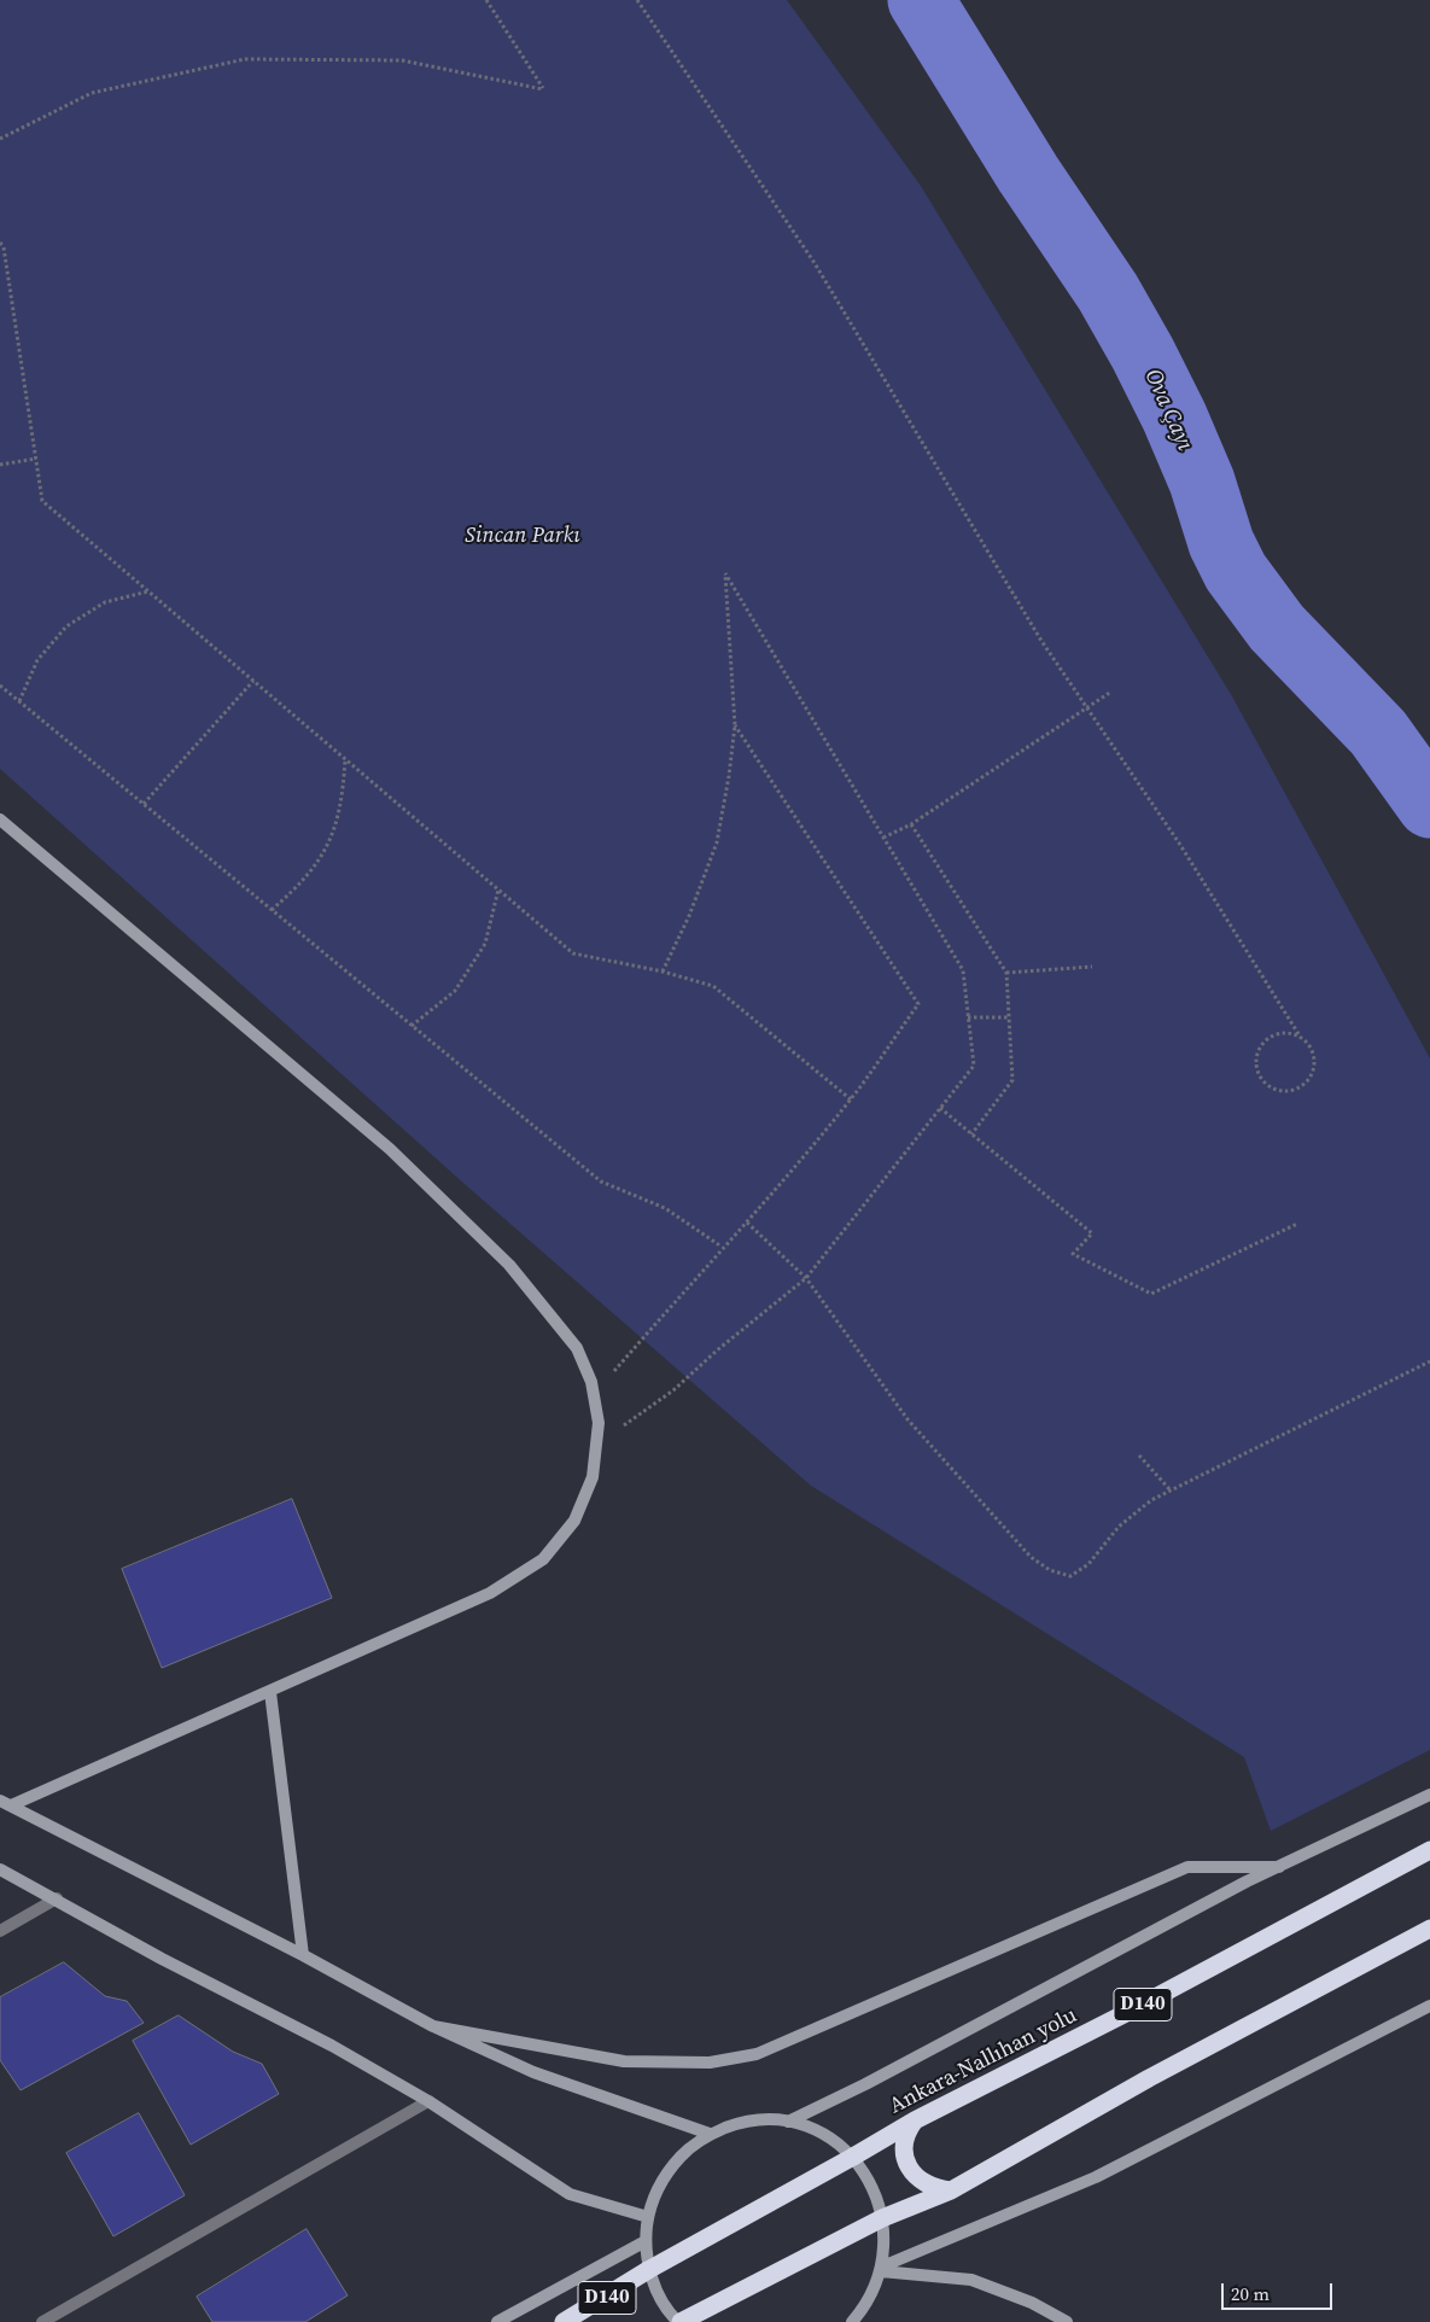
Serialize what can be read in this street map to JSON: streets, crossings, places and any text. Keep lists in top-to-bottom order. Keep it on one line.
{"streets":{"highway":["D140","Ankara-Nallıhan yolu"]},"water":["Ova Çayı"],"parks":["Sincan Parkı"],"scale_bar":"20 m"}
